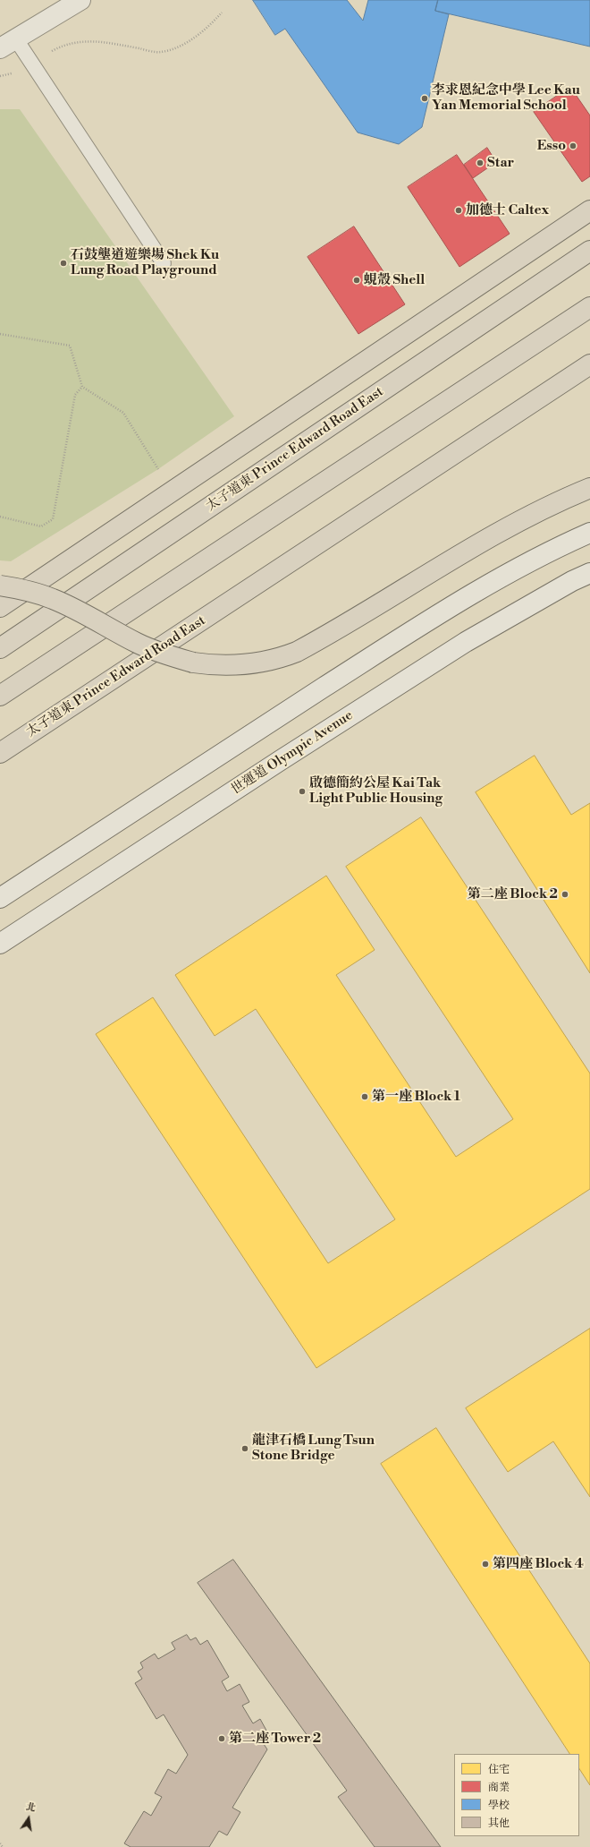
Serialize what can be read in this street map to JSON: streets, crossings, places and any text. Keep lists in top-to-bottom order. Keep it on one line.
{"streets":{"main road":["太子道東 Prince Edward Road East","世運道 Olympic Avenue"]},"places":["李求恩紀念中學 Lee Kau Yan Memorial School","Esso","Star","加德士 Caltex","石鼓壟道遊樂場 Shek Ku Lung Road Playground","蜆殼 Shell","啟德簡約公屋 Kai Tak Light Public Housing","第二座 Block 2","第一座 Block 1","龍津石橋 Lung Tsun Stone Bridge","第四座 Block 4","第二座 Tower 2"],"legend":["住宅","商業","學校","其他"],"north":"top"}
